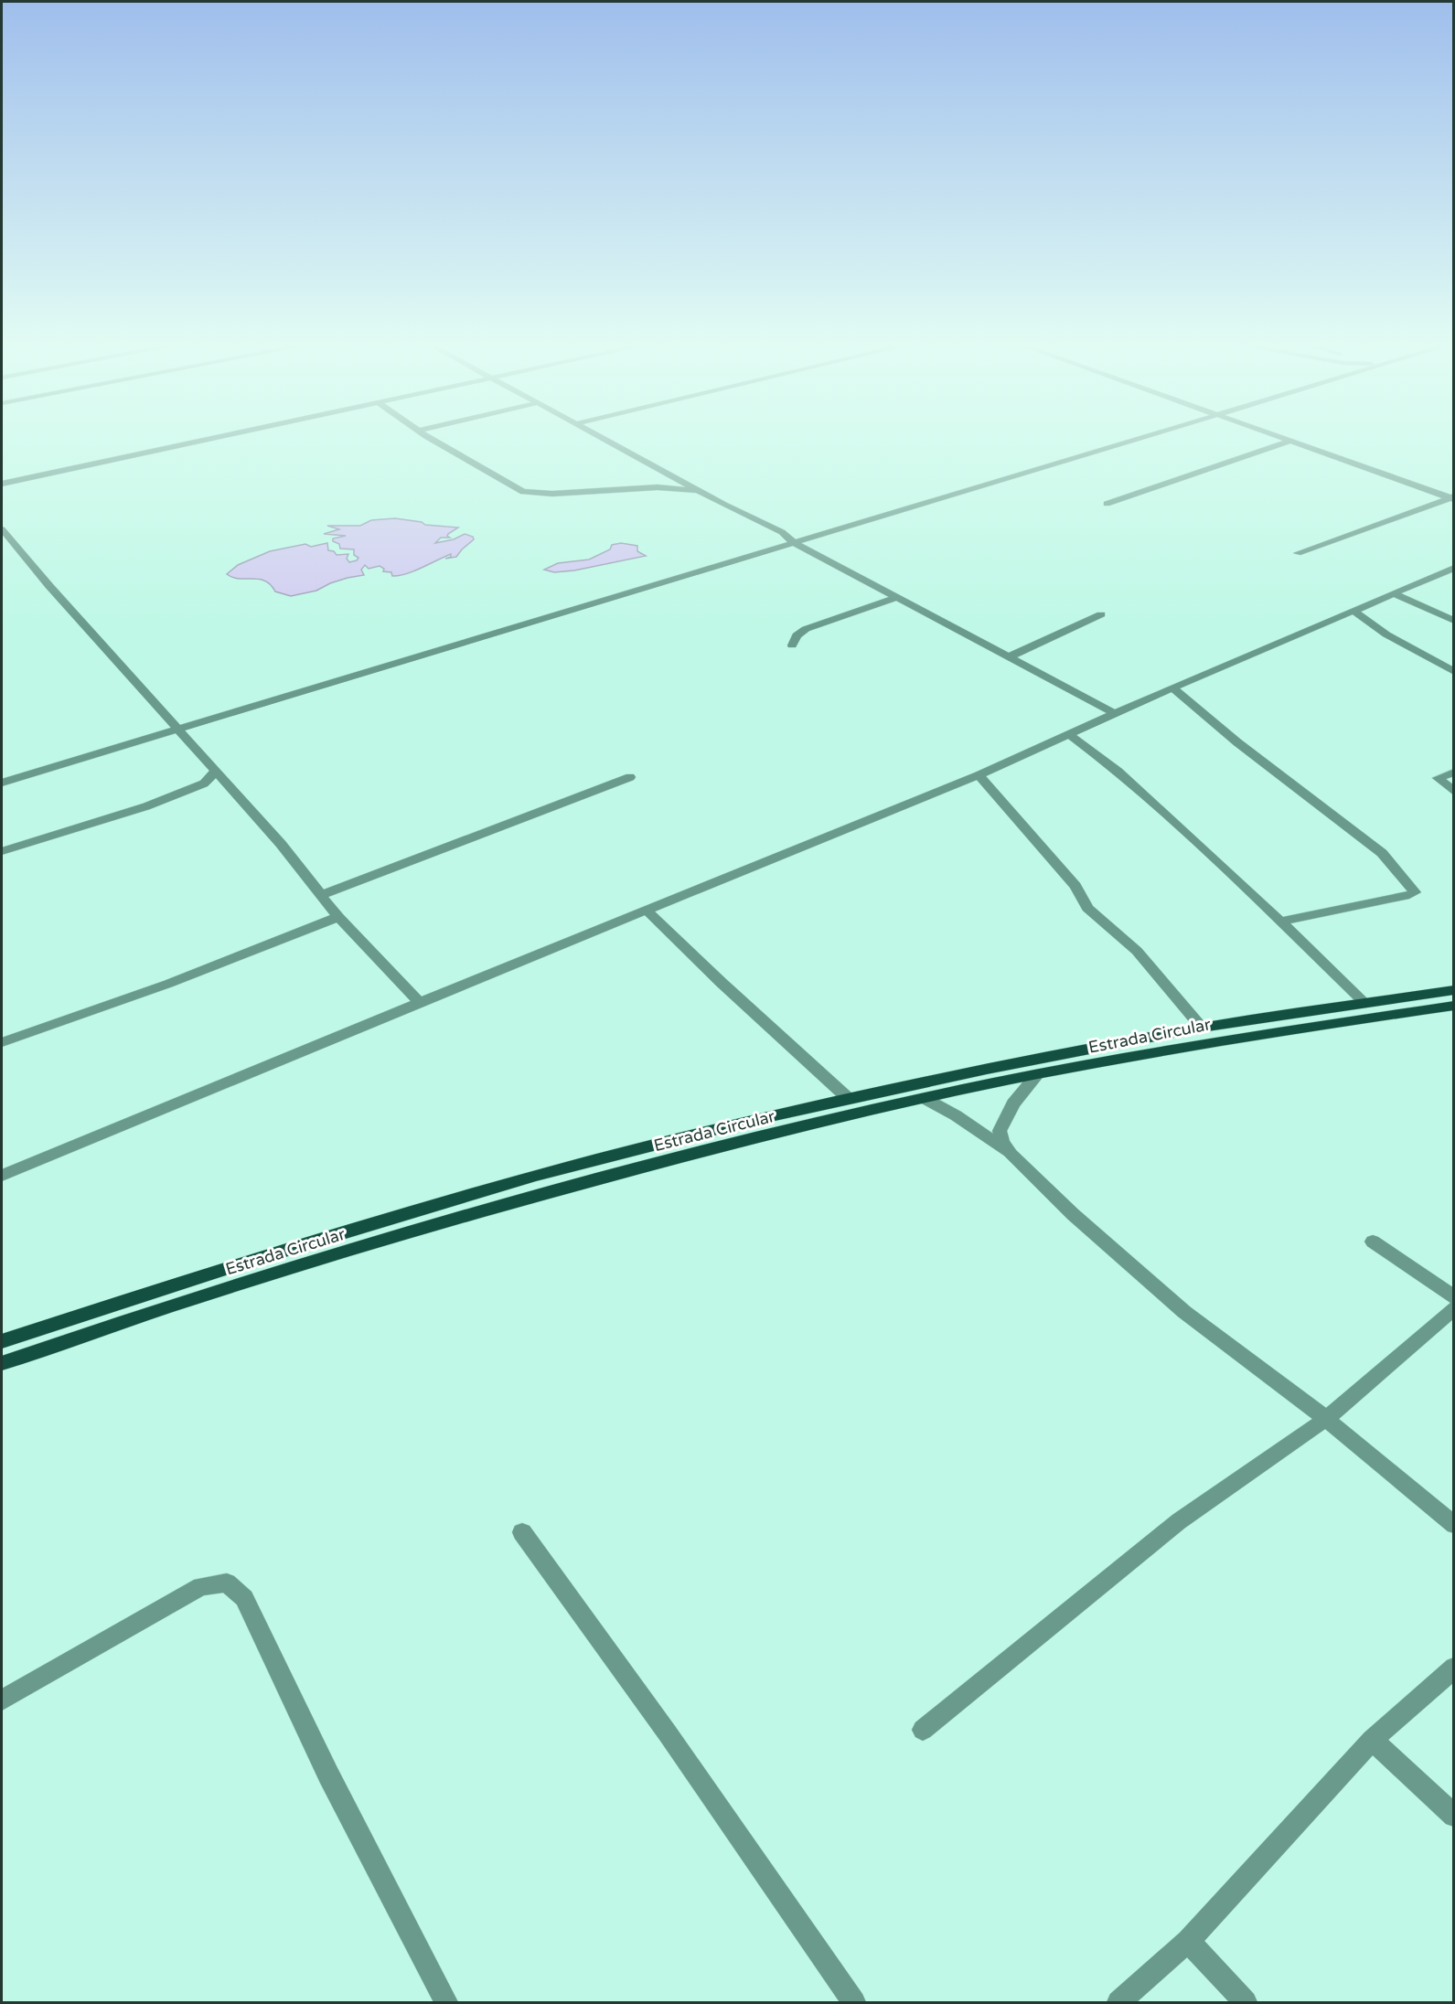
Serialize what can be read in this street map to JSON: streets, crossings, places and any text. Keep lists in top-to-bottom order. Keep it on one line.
{"streets":{"main road":["Estrada Circular"]}}
